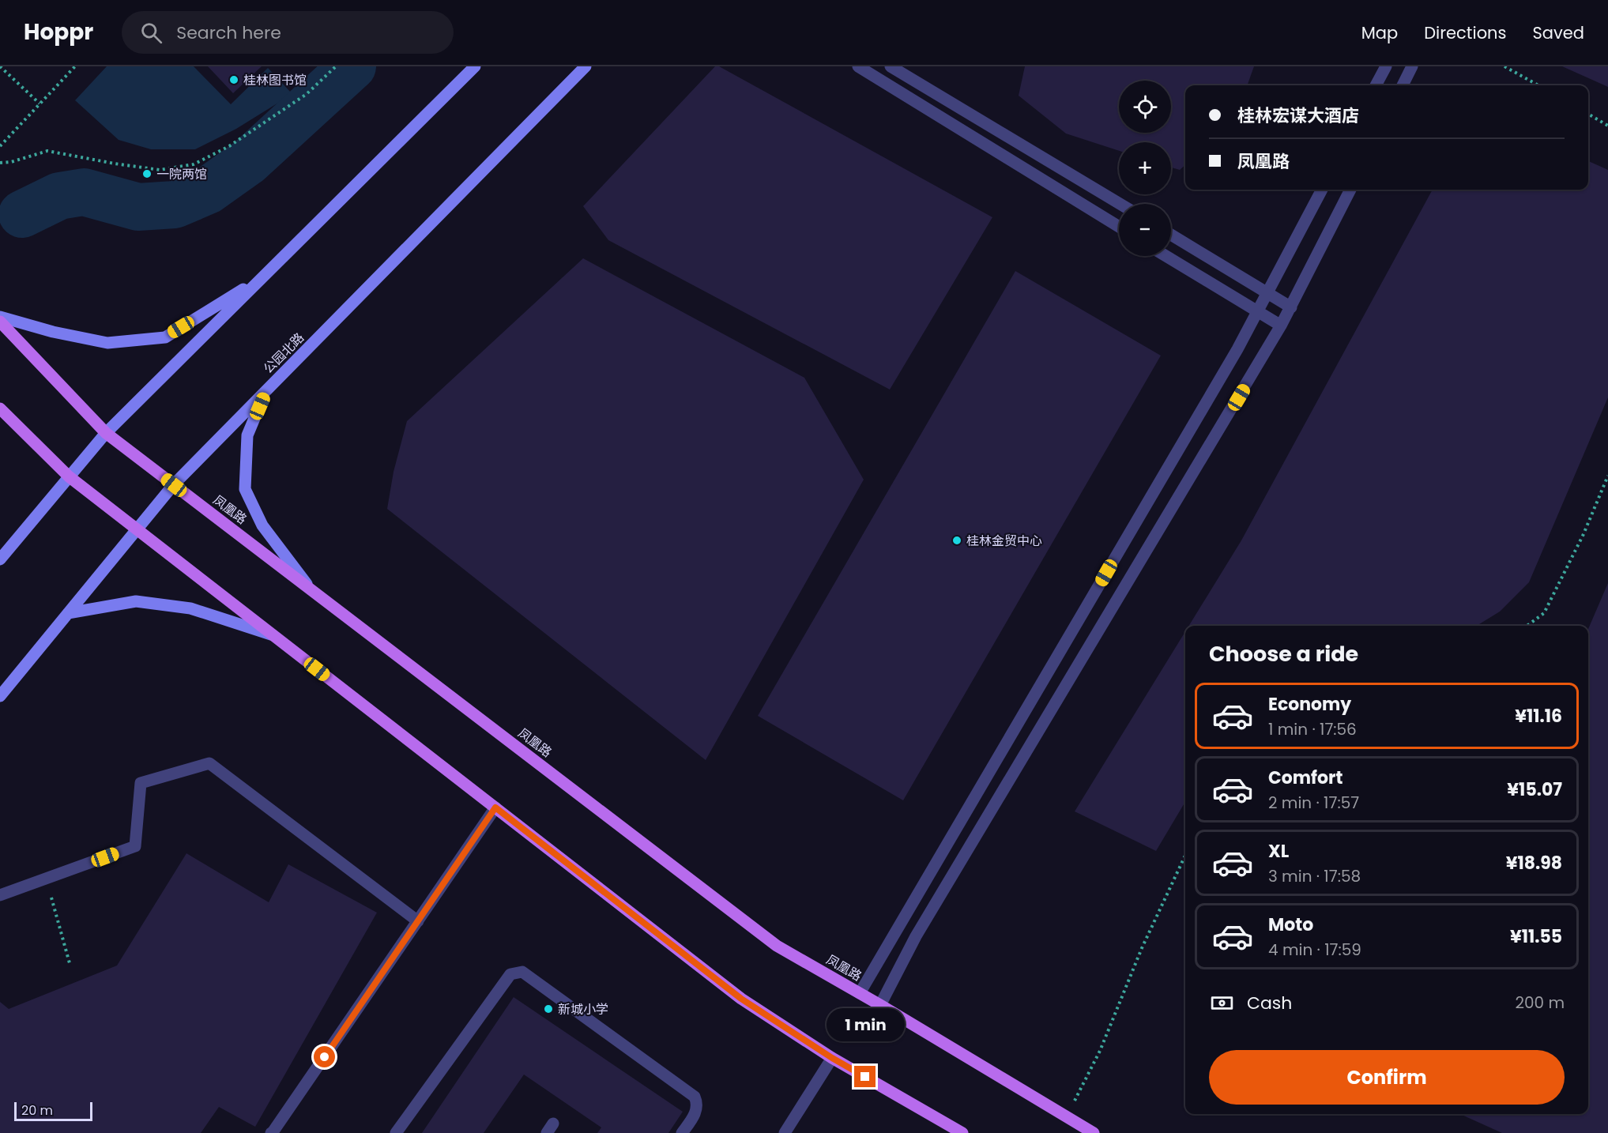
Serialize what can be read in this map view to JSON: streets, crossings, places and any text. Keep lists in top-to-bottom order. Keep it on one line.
{"streets":{"main road":["公园北路","凤凰路"]},"crossings":[["公园北路","凤凰路"]],"places":["桂林图书馆","一院两馆","桂林金贸中心","新城小学"],"scale_bar":"20 m","page":{"header":"Hoppr","search":"Search here","nav":["Map","Directions","Saved"],"map_buttons":["+","−"],"banner":["桂林宏谋大酒店","凤凰路"],"heading":"Choose a ride","list":[{"name":"Economy","note":"1 min · 17:56","value":"¥11.16"},{"name":"Comfort","note":"2 min · 17:57","value":"¥15.07"},{"name":"XL","note":"3 min · 17:58","value":"¥18.98"},{"name":"Moto","note":"4 min · 17:59","value":"¥11.55"}],"pay":["Cash","200 m"],"bubble":"1 min","buttons":"Confirm","scale":"20 m"}}
